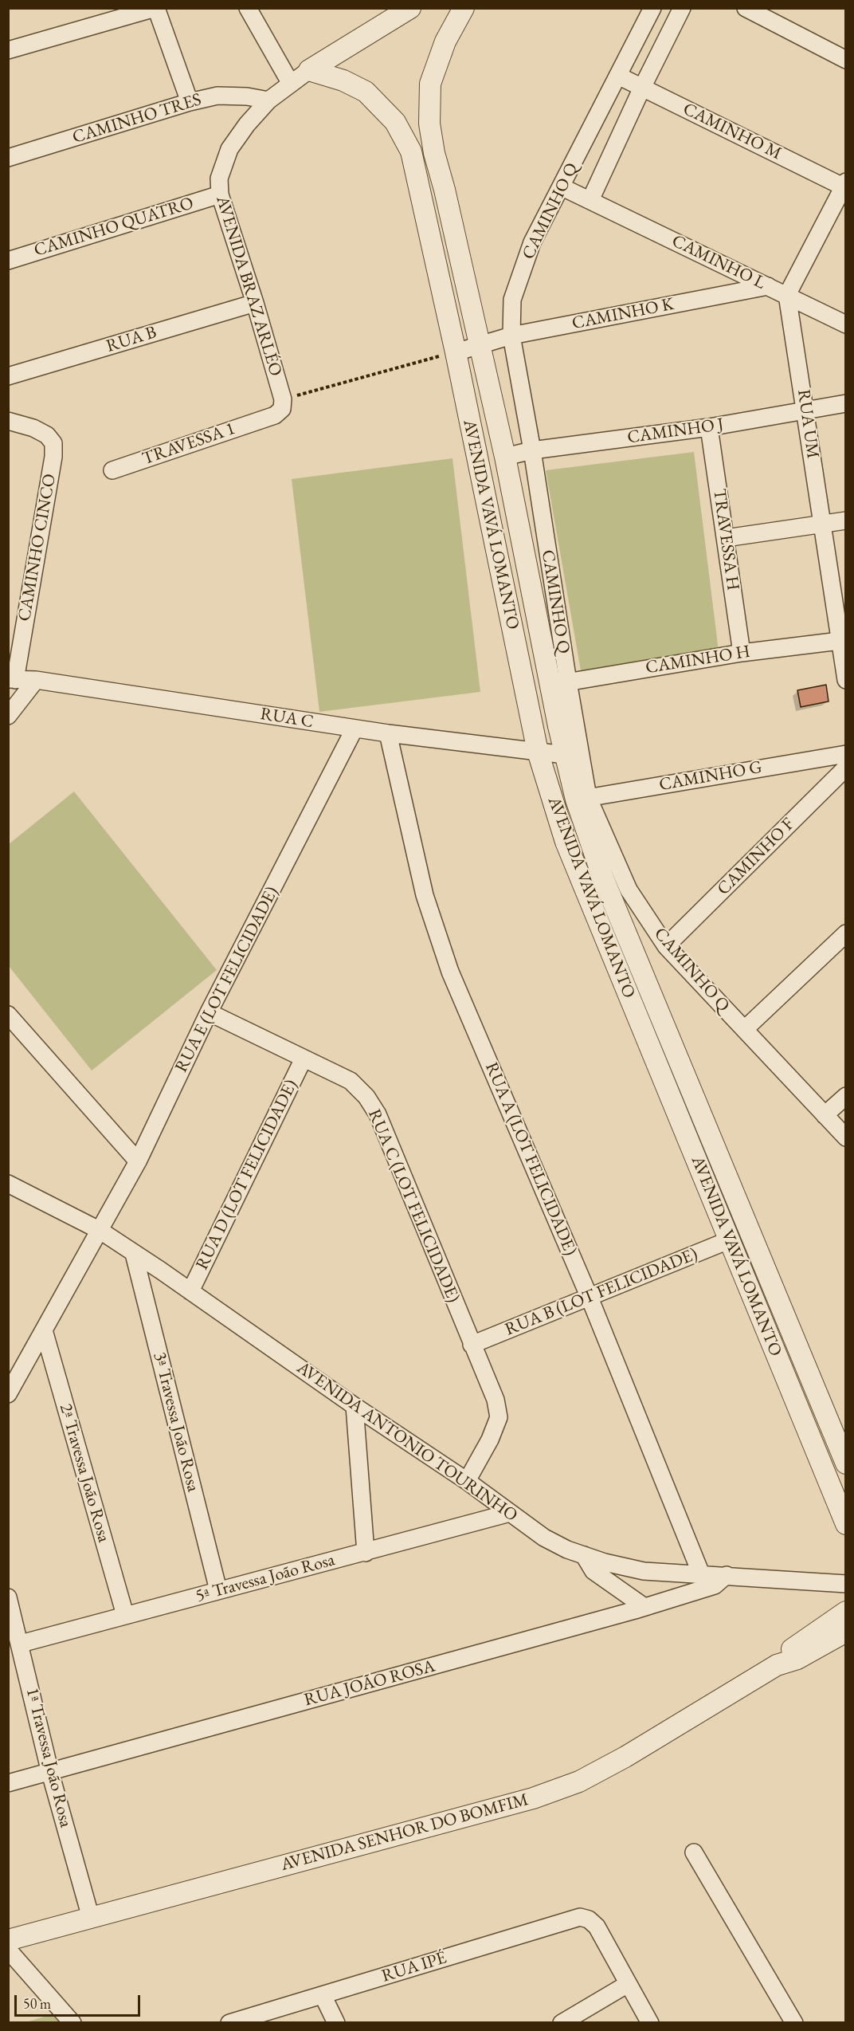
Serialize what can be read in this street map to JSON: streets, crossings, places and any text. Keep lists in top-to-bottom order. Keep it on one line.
{"streets":{"street":["CAMINHO TRES","CAMINHO M","CAMINHO Q","CAMINHO QUATRO","CAMINHO L","AVENIDA BRAZ ARLÉO","CAMINHO K","RUA B","RUA UM","CAMINHO J","TRAVESSA 1","AVENIDA VAVÁ LOMANTO","TRAVESSA H","CAMINHO CINCO","CAMINHO H","RUA C","CAMINHO G","CAMINHO F","RUA E (LOT FELICIDADE)","RUA A (LOT FELICIDADE)","RUA D (LOT FELICIDADE)","RUA C (LOT FELICIDADE)","RUA B (LOT FELICIDADE)","3ª Travessa João Rosa","AVENIDA ANTONIO TOURINHO","2ª Travessa João Rosa","5ª Travessa João Rosa","RUA JOÃO ROSA","1ª Travessa João Rosa","AVENIDA SENHOR DO BOMFIM","RUA IPÉ"]},"crossings":[["CAMINHO TRES","AVENIDA BRAZ ARLÉO"],["CAMINHO M","CAMINHO Q"],["CAMINHO Q","CAMINHO L"],["CAMINHO Q","CAMINHO K"],["CAMINHO Q","CAMINHO J"],["CAMINHO Q","AVENIDA VAVÁ LOMANTO"],["CAMINHO Q","CAMINHO H"],["CAMINHO Q","CAMINHO G"],["CAMINHO Q","CAMINHO F"],["CAMINHO QUATRO","AVENIDA BRAZ ARLÉO"],["CAMINHO L","CAMINHO K"],["CAMINHO L","RUA UM"],["AVENIDA BRAZ ARLÉO","RUA B"],["AVENIDA BRAZ ARLÉO","TRAVESSA 1"],["AVENIDA BRAZ ARLÉO","AVENIDA VAVÁ LOMANTO"],["CAMINHO K","AVENIDA VAVÁ LOMANTO"],["RUA UM","CAMINHO J"],["RUA UM","CAMINHO H"],["CAMINHO J","AVENIDA VAVÁ LOMANTO"],["CAMINHO J","TRAVESSA H"],["AVENIDA VAVÁ LOMANTO","CAMINHO H"],["AVENIDA VAVÁ LOMANTO","RUA C"],["AVENIDA VAVÁ LOMANTO","CAMINHO G"],["AVENIDA VAVÁ LOMANTO","RUA B (LOT FELICIDADE)"],["TRAVESSA H","CAMINHO H"],["CAMINHO CINCO","RUA C"],["RUA C","RUA E (LOT FELICIDADE)"],["RUA C","RUA A (LOT FELICIDADE)"],["RUA E (LOT FELICIDADE)","RUA C (LOT FELICIDADE)"],["RUA E (LOT FELICIDADE)","AVENIDA ANTONIO TOURINHO"],["RUA A (LOT FELICIDADE)","RUA B (LOT FELICIDADE)"],["RUA A (LOT FELICIDADE)","AVENIDA ANTONIO TOURINHO"],["RUA D (LOT FELICIDADE)","RUA C (LOT FELICIDADE)"],["RUA D (LOT FELICIDADE)","AVENIDA ANTONIO TOURINHO"],["RUA C (LOT FELICIDADE)","RUA B (LOT FELICIDADE)"],["RUA C (LOT FELICIDADE)","AVENIDA ANTONIO TOURINHO"],["3ª Travessa João Rosa","AVENIDA ANTONIO TOURINHO"],["3ª Travessa João Rosa","5ª Travessa João Rosa"],["AVENIDA ANTONIO TOURINHO","5ª Travessa João Rosa"],["AVENIDA ANTONIO TOURINHO","RUA JOÃO ROSA"],["2ª Travessa João Rosa","5ª Travessa João Rosa"],["5ª Travessa João Rosa","1ª Travessa João Rosa"],["RUA JOÃO ROSA","1ª Travessa João Rosa"],["1ª Travessa João Rosa","AVENIDA SENHOR DO BOMFIM"]],"scale_bar":"50 m"}
